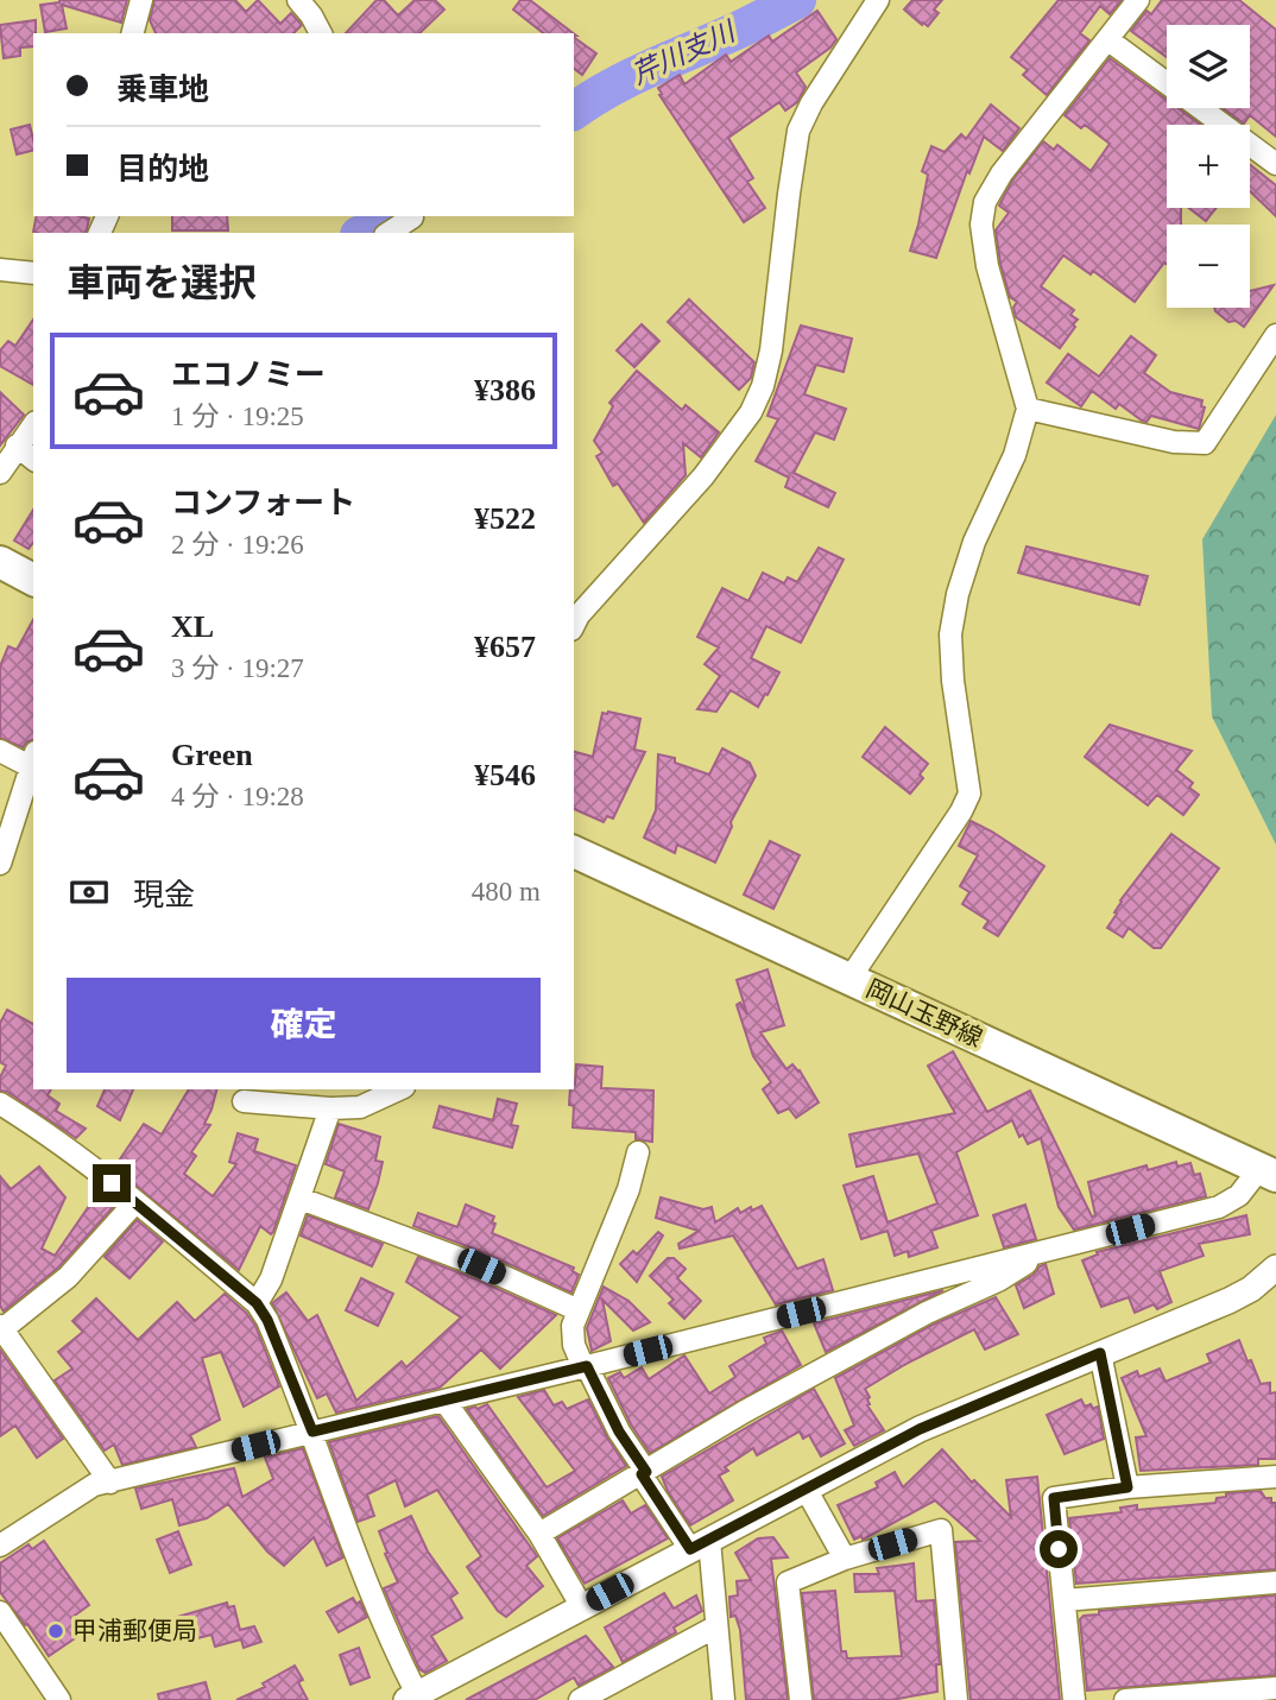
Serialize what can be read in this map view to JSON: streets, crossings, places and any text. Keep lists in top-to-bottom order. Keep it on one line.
{"streets":{"main road":["岡山玉野線"]},"water":["芹川支川"],"places":["甲浦郵便局"],"page":{"map_buttons":["+","−"],"banner":["乗車地","目的地"],"heading":"車両を選択","list":[{"name":"エコノミー","note":"1 分 · 19:25","value":"¥386"},{"name":"コンフォート","note":"2 分 · 19:26","value":"¥522"},{"name":"XL","note":"3 分 · 19:27","value":"¥657"},{"name":"Green","note":"4 分 · 19:28","value":"¥546"}],"pay":["現金","480 m"],"buttons":"確定"}}
